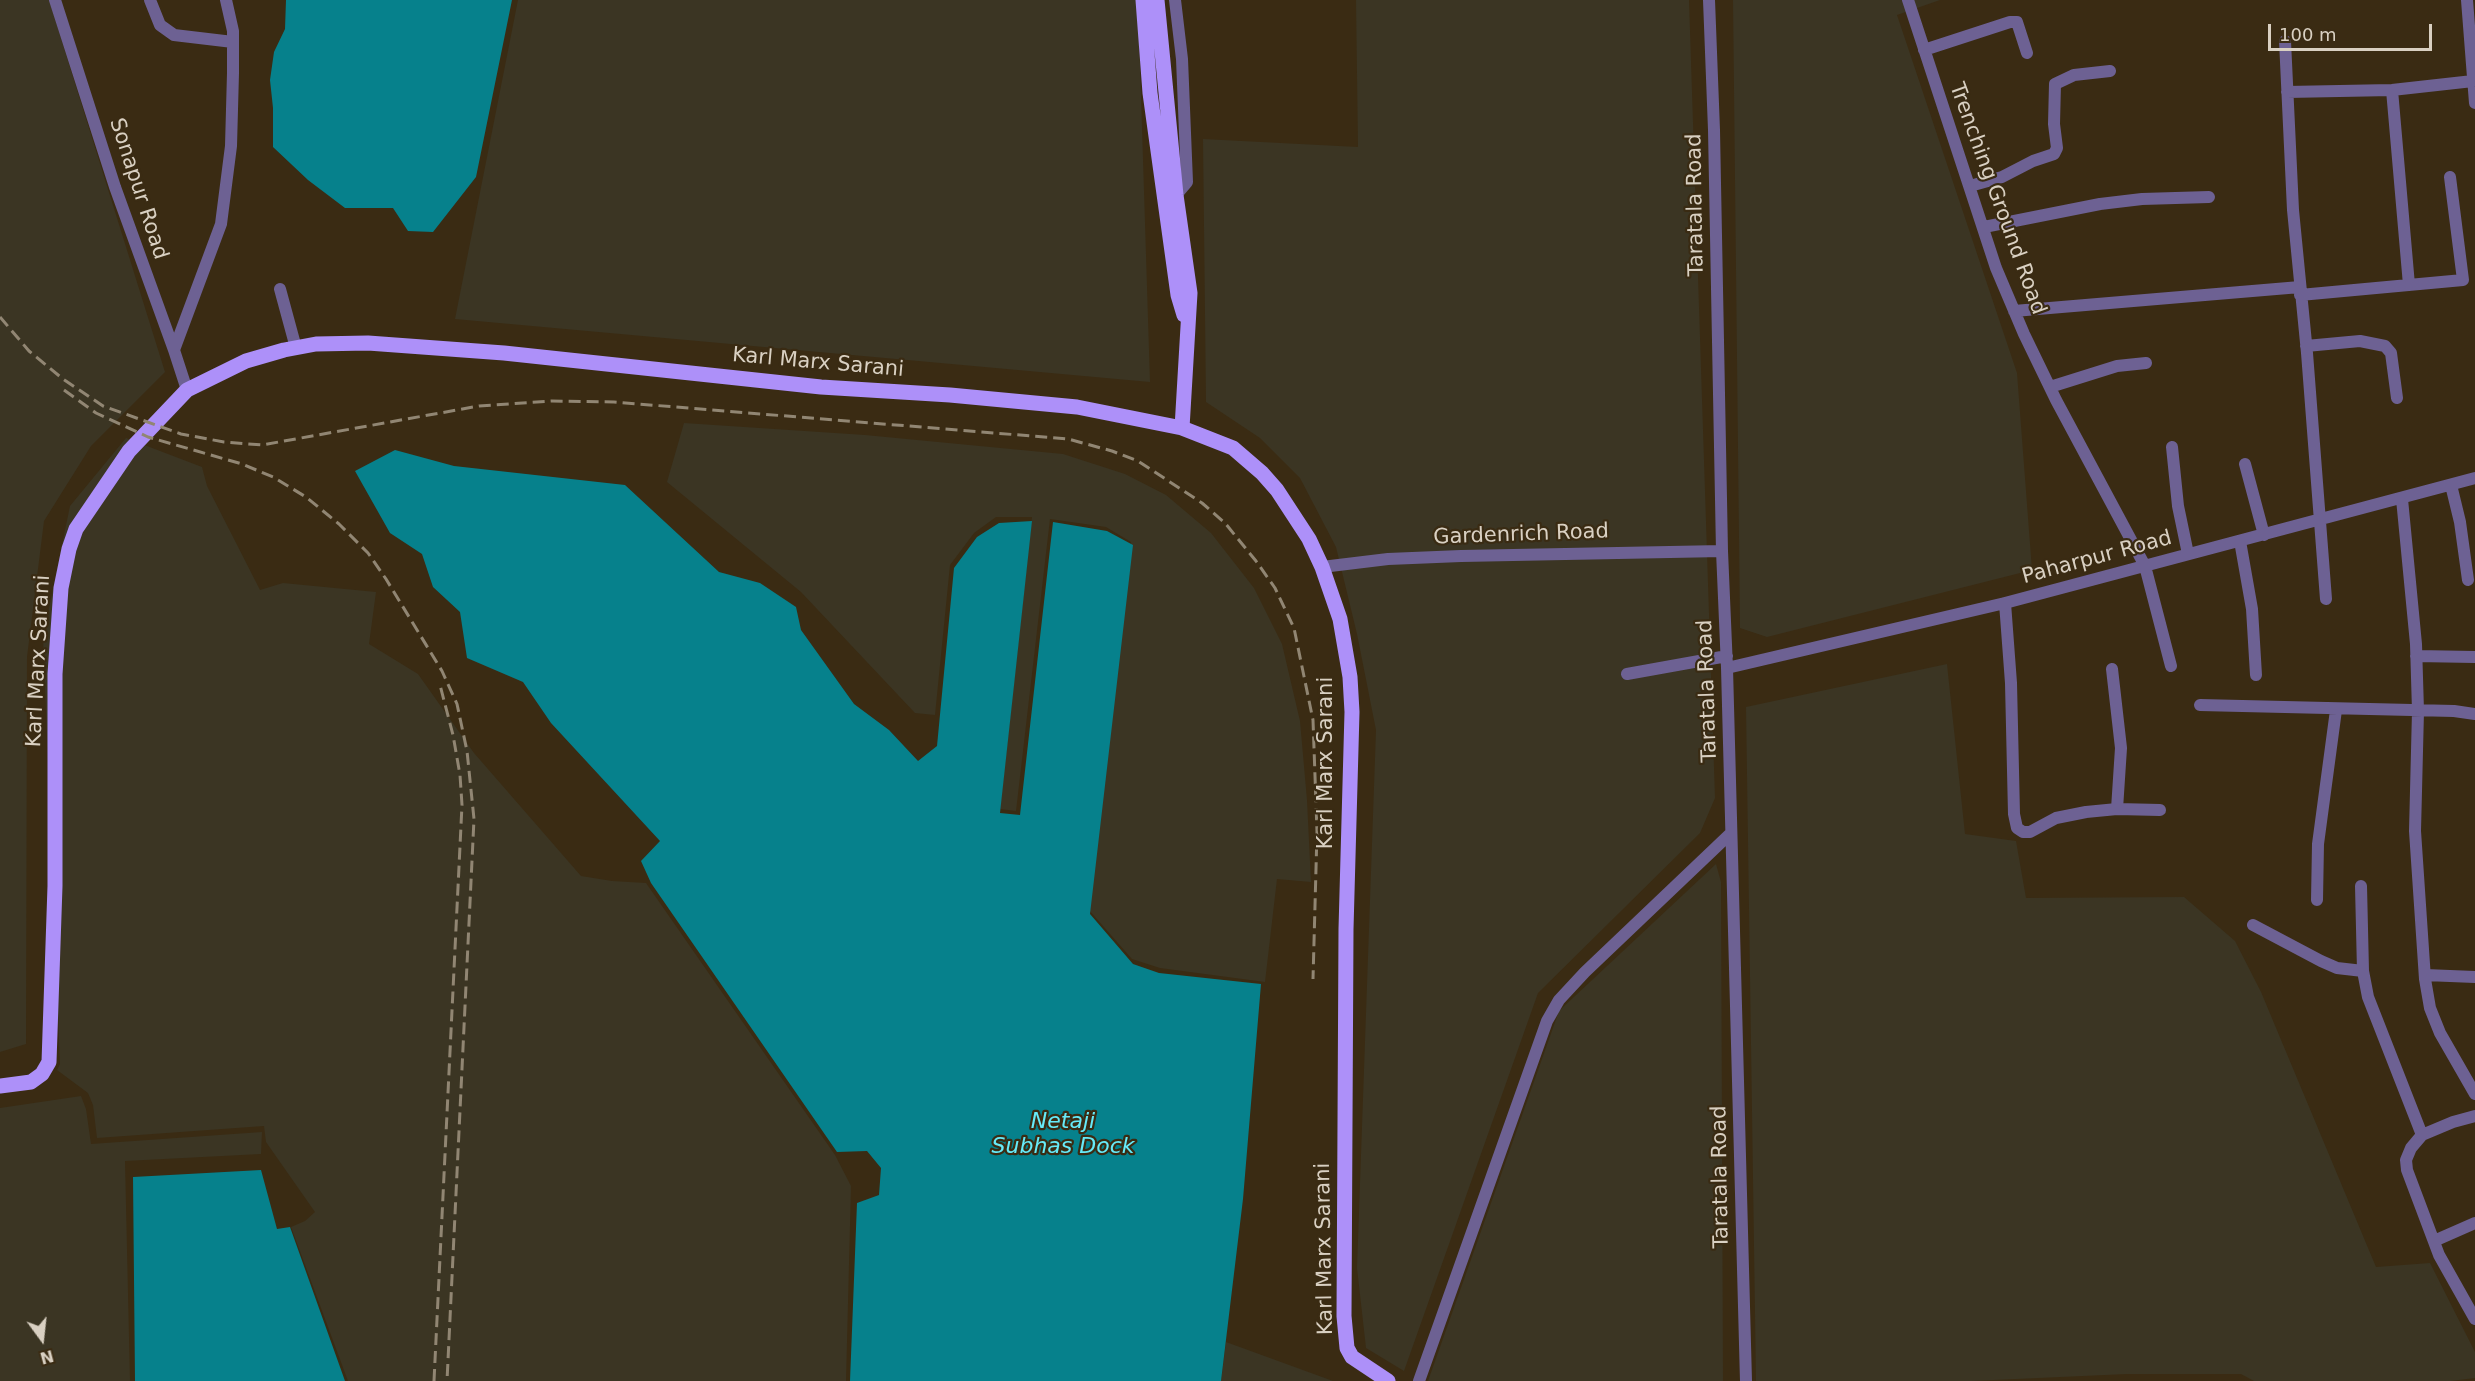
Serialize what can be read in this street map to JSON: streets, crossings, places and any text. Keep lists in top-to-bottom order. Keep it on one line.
{"streets":{"main road":["Karl Marx Sarani"],"street":["Sonapur Road","Trenching Ground Road","Taratala Road","Gardenrich Road","Paharpur Road"]},"crossings":[["Sonapur Road","Karl Marx Sarani"],["Trenching Ground Road","Paharpur Road"],["Taratala Road","Gardenrich Road"],["Taratala Road","Paharpur Road"],["Karl Marx Sarani","Gardenrich Road"]],"water":["Netaji Subhas Dock"],"scale_bar":"100 m","north":"bottom"}
